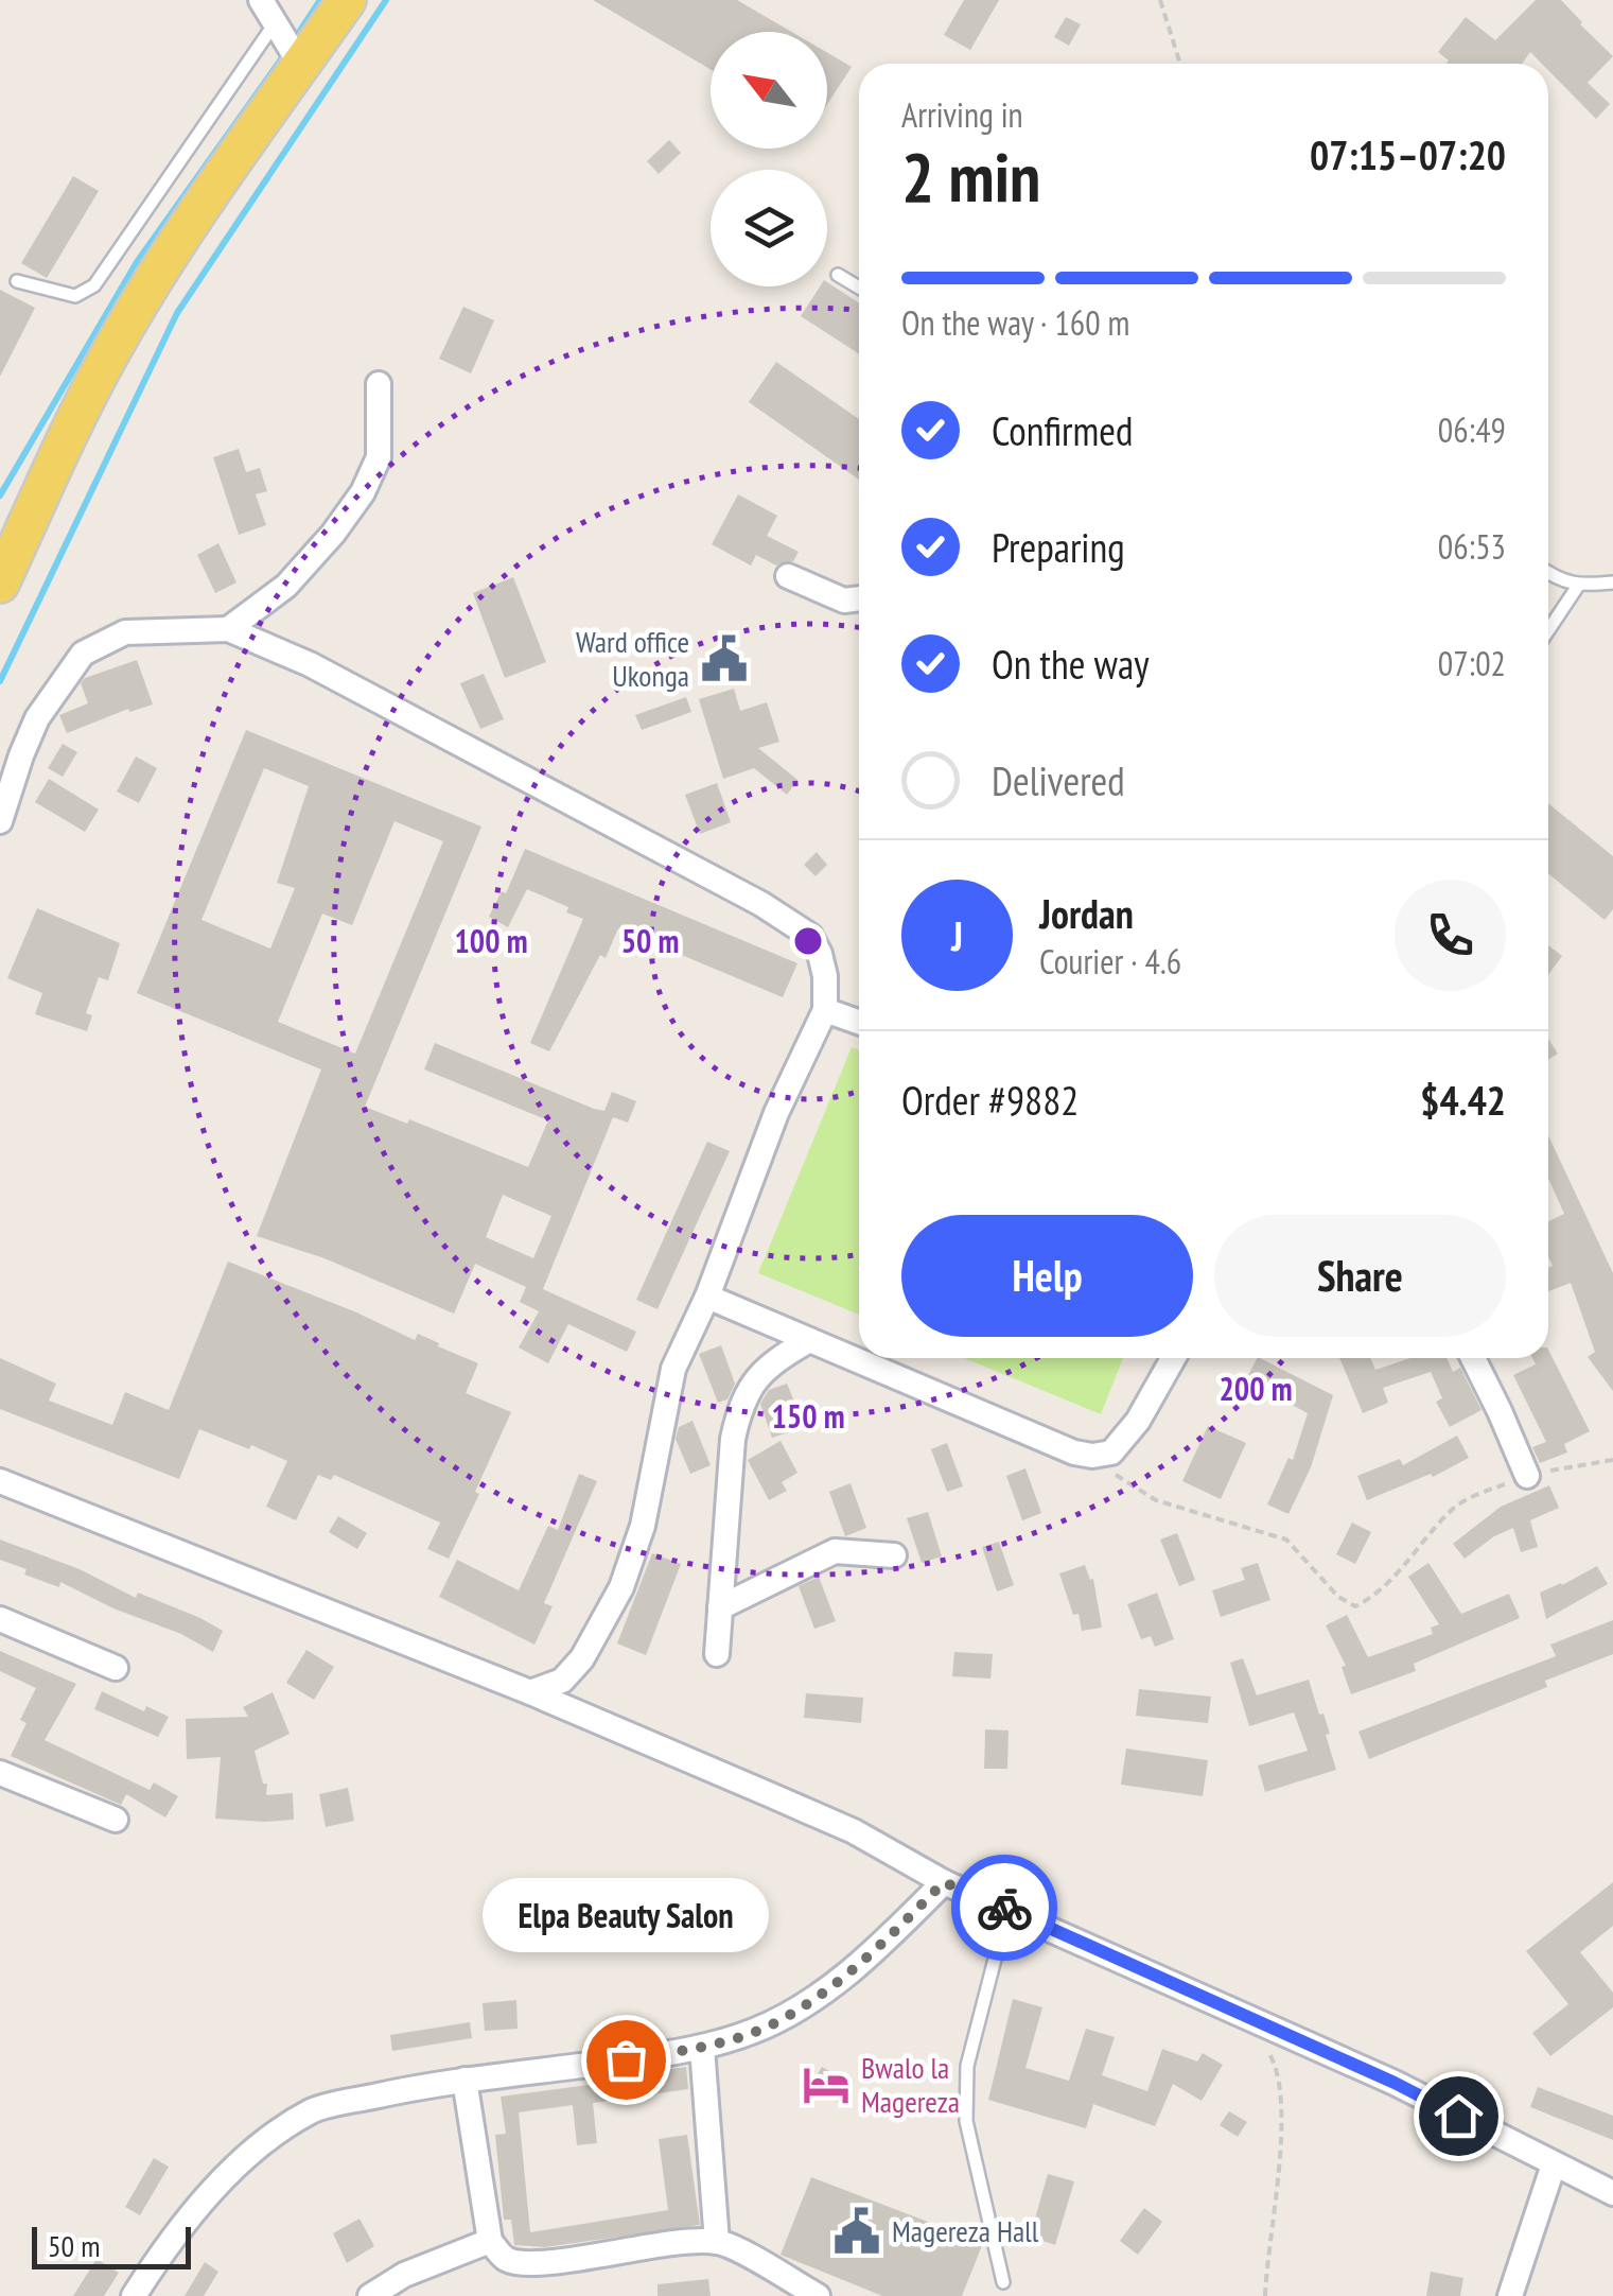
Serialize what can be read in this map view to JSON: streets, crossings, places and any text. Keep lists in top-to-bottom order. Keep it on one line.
{"places":{"public building":["Ward office Ukonga","Magereza Hall"],"other":["Elpa Beauty Salon"],"hotel":["Bwalo la Magereza"]},"scale_bar":"50 m","north":"top left","page":{"heading":["2 min","Arriving in","07:15–07:20"],"panel":["Jordan","Courier · 4.6","Order #9882","$4.42"],"bar":"On the way · 160 m","list":[["Confirmed","06:49"],["Preparing","06:53"],["On the way","07:02"],"Delivered"],"round":"J","buttons":["Help","Share"],"bubble":"Elpa Beauty Salon","scale":"50 m"},"rings":["100 m","50 m","200 m","150 m"]}
